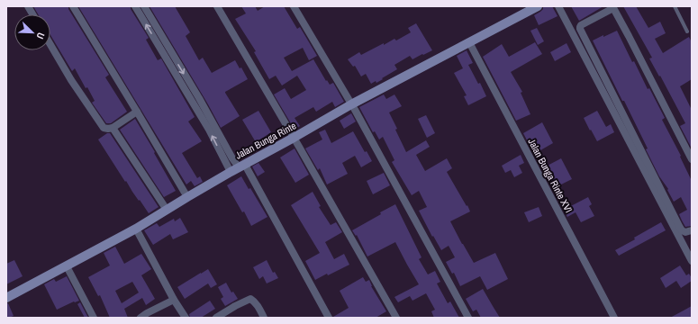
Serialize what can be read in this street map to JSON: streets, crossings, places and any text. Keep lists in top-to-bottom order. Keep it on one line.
{"streets":{"street":["Jalan Bunga Rinte","Jalan Bunga Rinte XVI"]},"crossings":[["Jalan Bunga Rinte","Jalan Bunga Rinte XVI"]],"north":"bottom right"}
